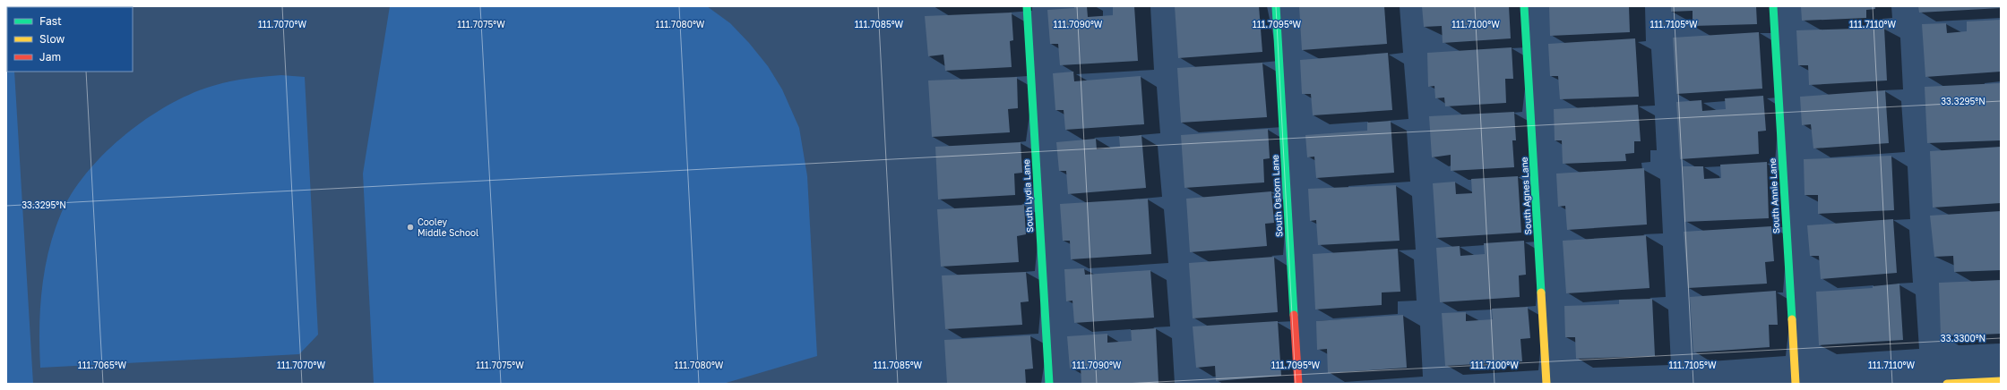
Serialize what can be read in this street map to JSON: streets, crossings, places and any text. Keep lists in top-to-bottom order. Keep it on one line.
{"streets":{"street":["South Lydia Lane","South Osborn Lane","South Agnes Lane","South Annie Lane"]},"places":["Cooley Middle School"],"legend":["Fast","Slow","Jam"],"coordinates":["111.7070°W","111.7075°W","111.7080°W","111.7085°W","111.7090°W","111.7095°W","111.7100°W","111.7105°W","111.7110°W","33.3295°N","33.3300°N","111.7065°W"]}
